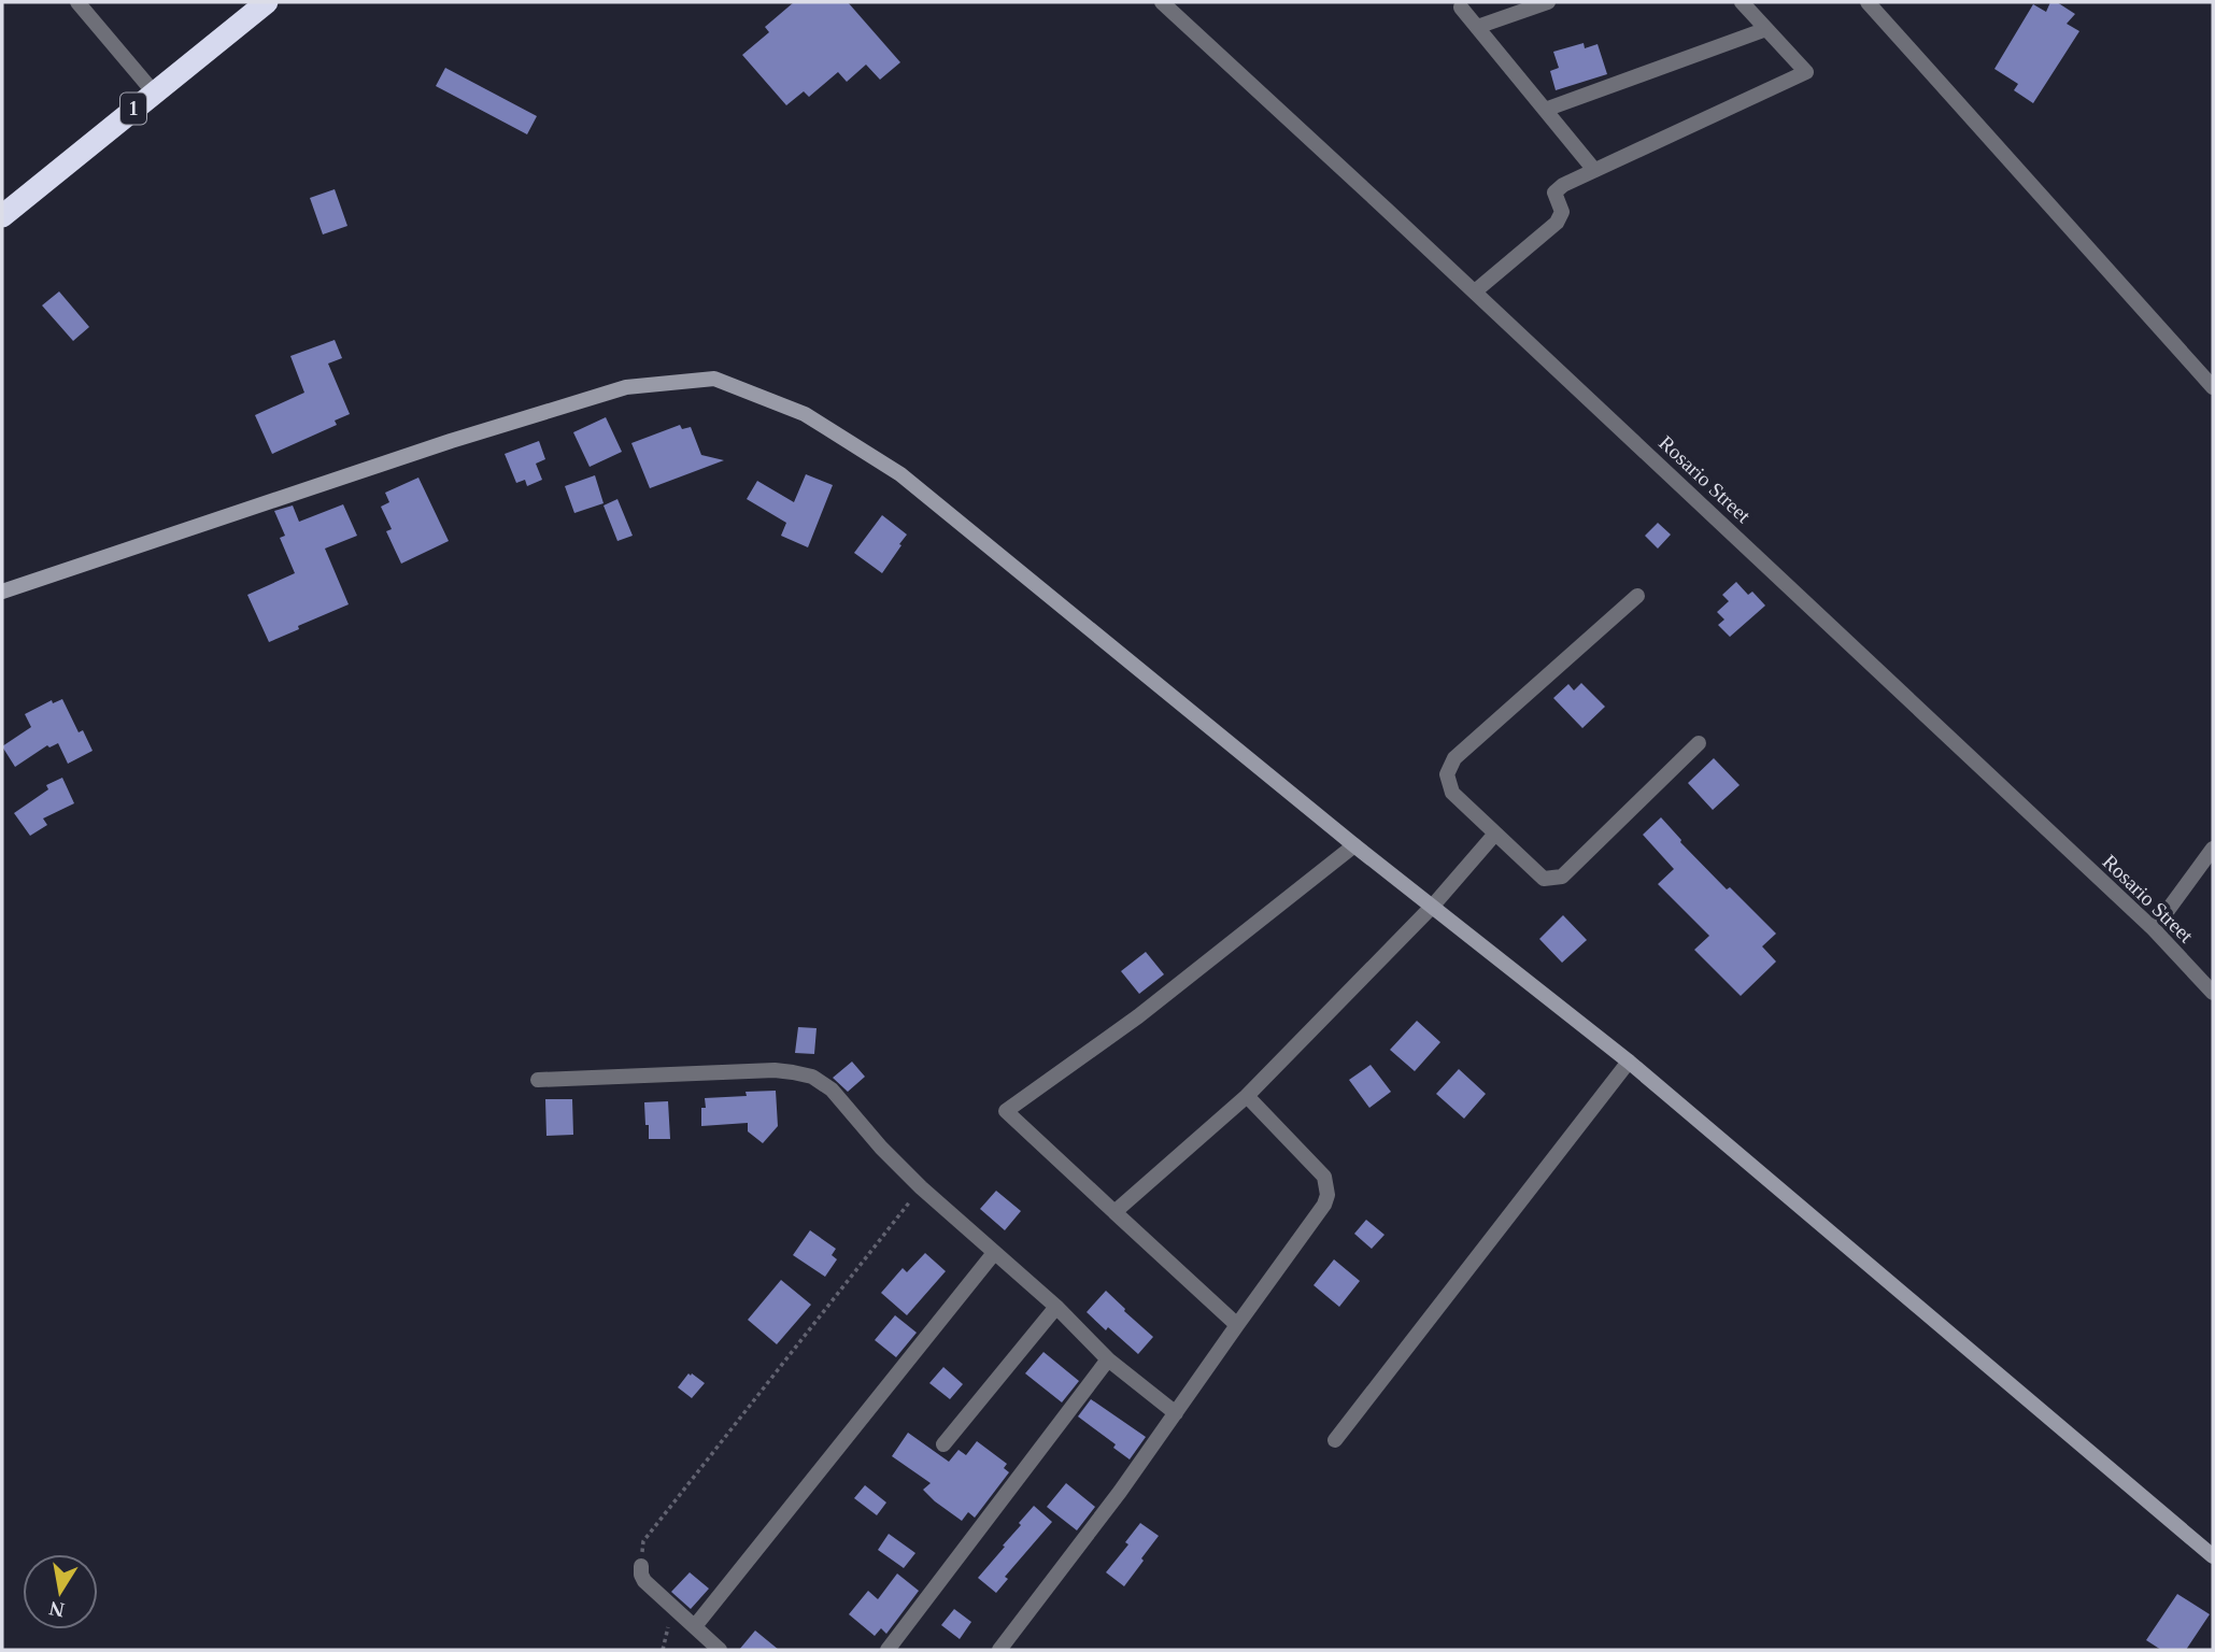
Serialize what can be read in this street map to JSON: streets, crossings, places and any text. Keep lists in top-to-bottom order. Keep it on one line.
{"streets":{"highway":["1"],"street":["Rosario Street"]},"north":"bottom"}
